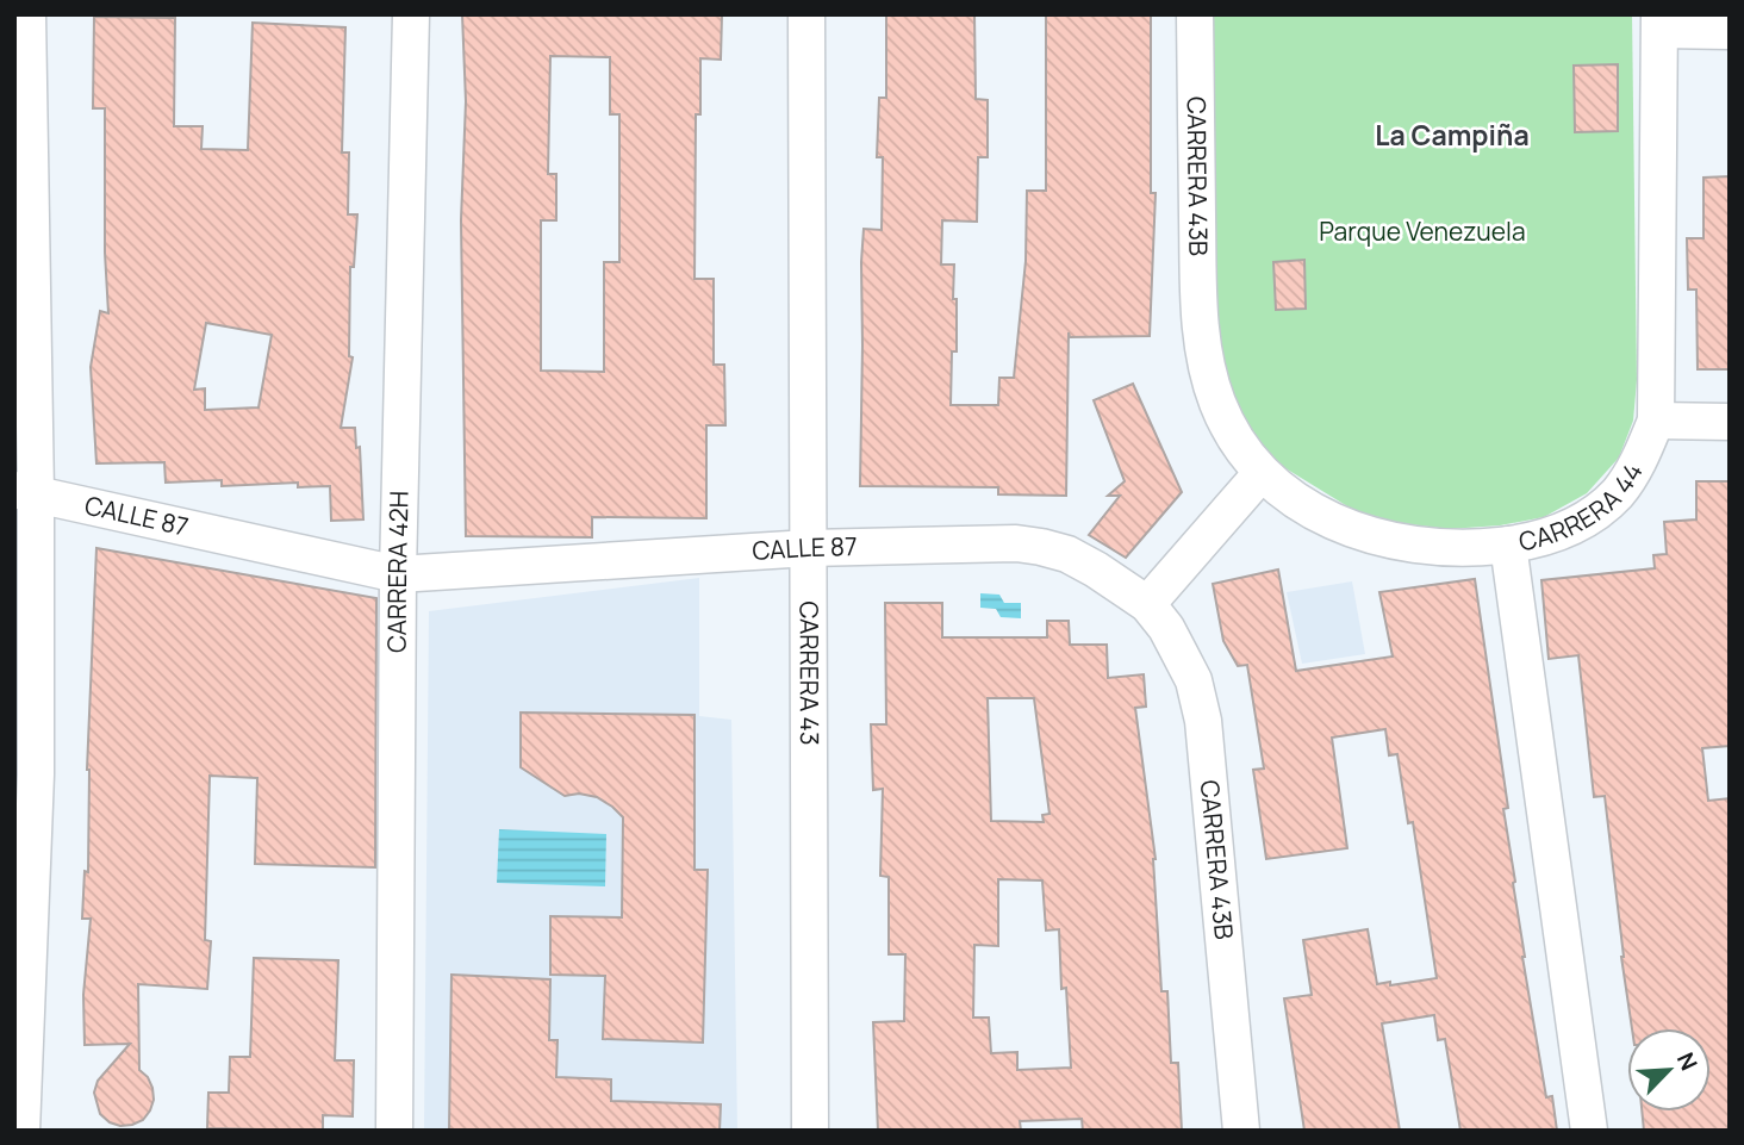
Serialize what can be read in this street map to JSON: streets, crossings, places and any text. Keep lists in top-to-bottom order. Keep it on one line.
{"streets":{"street":["CARRERA 43B","CARRERA 44","CALLE 87","CARRERA 42H","CARRERA 43"]},"crossings":[["CARRERA 43B","CALLE 87"],["CALLE 87","CARRERA 42H"],["CALLE 87","CARRERA 43"]],"districts":["La Campiña"],"parks":["Parque Venezuela"],"north":"top right"}
